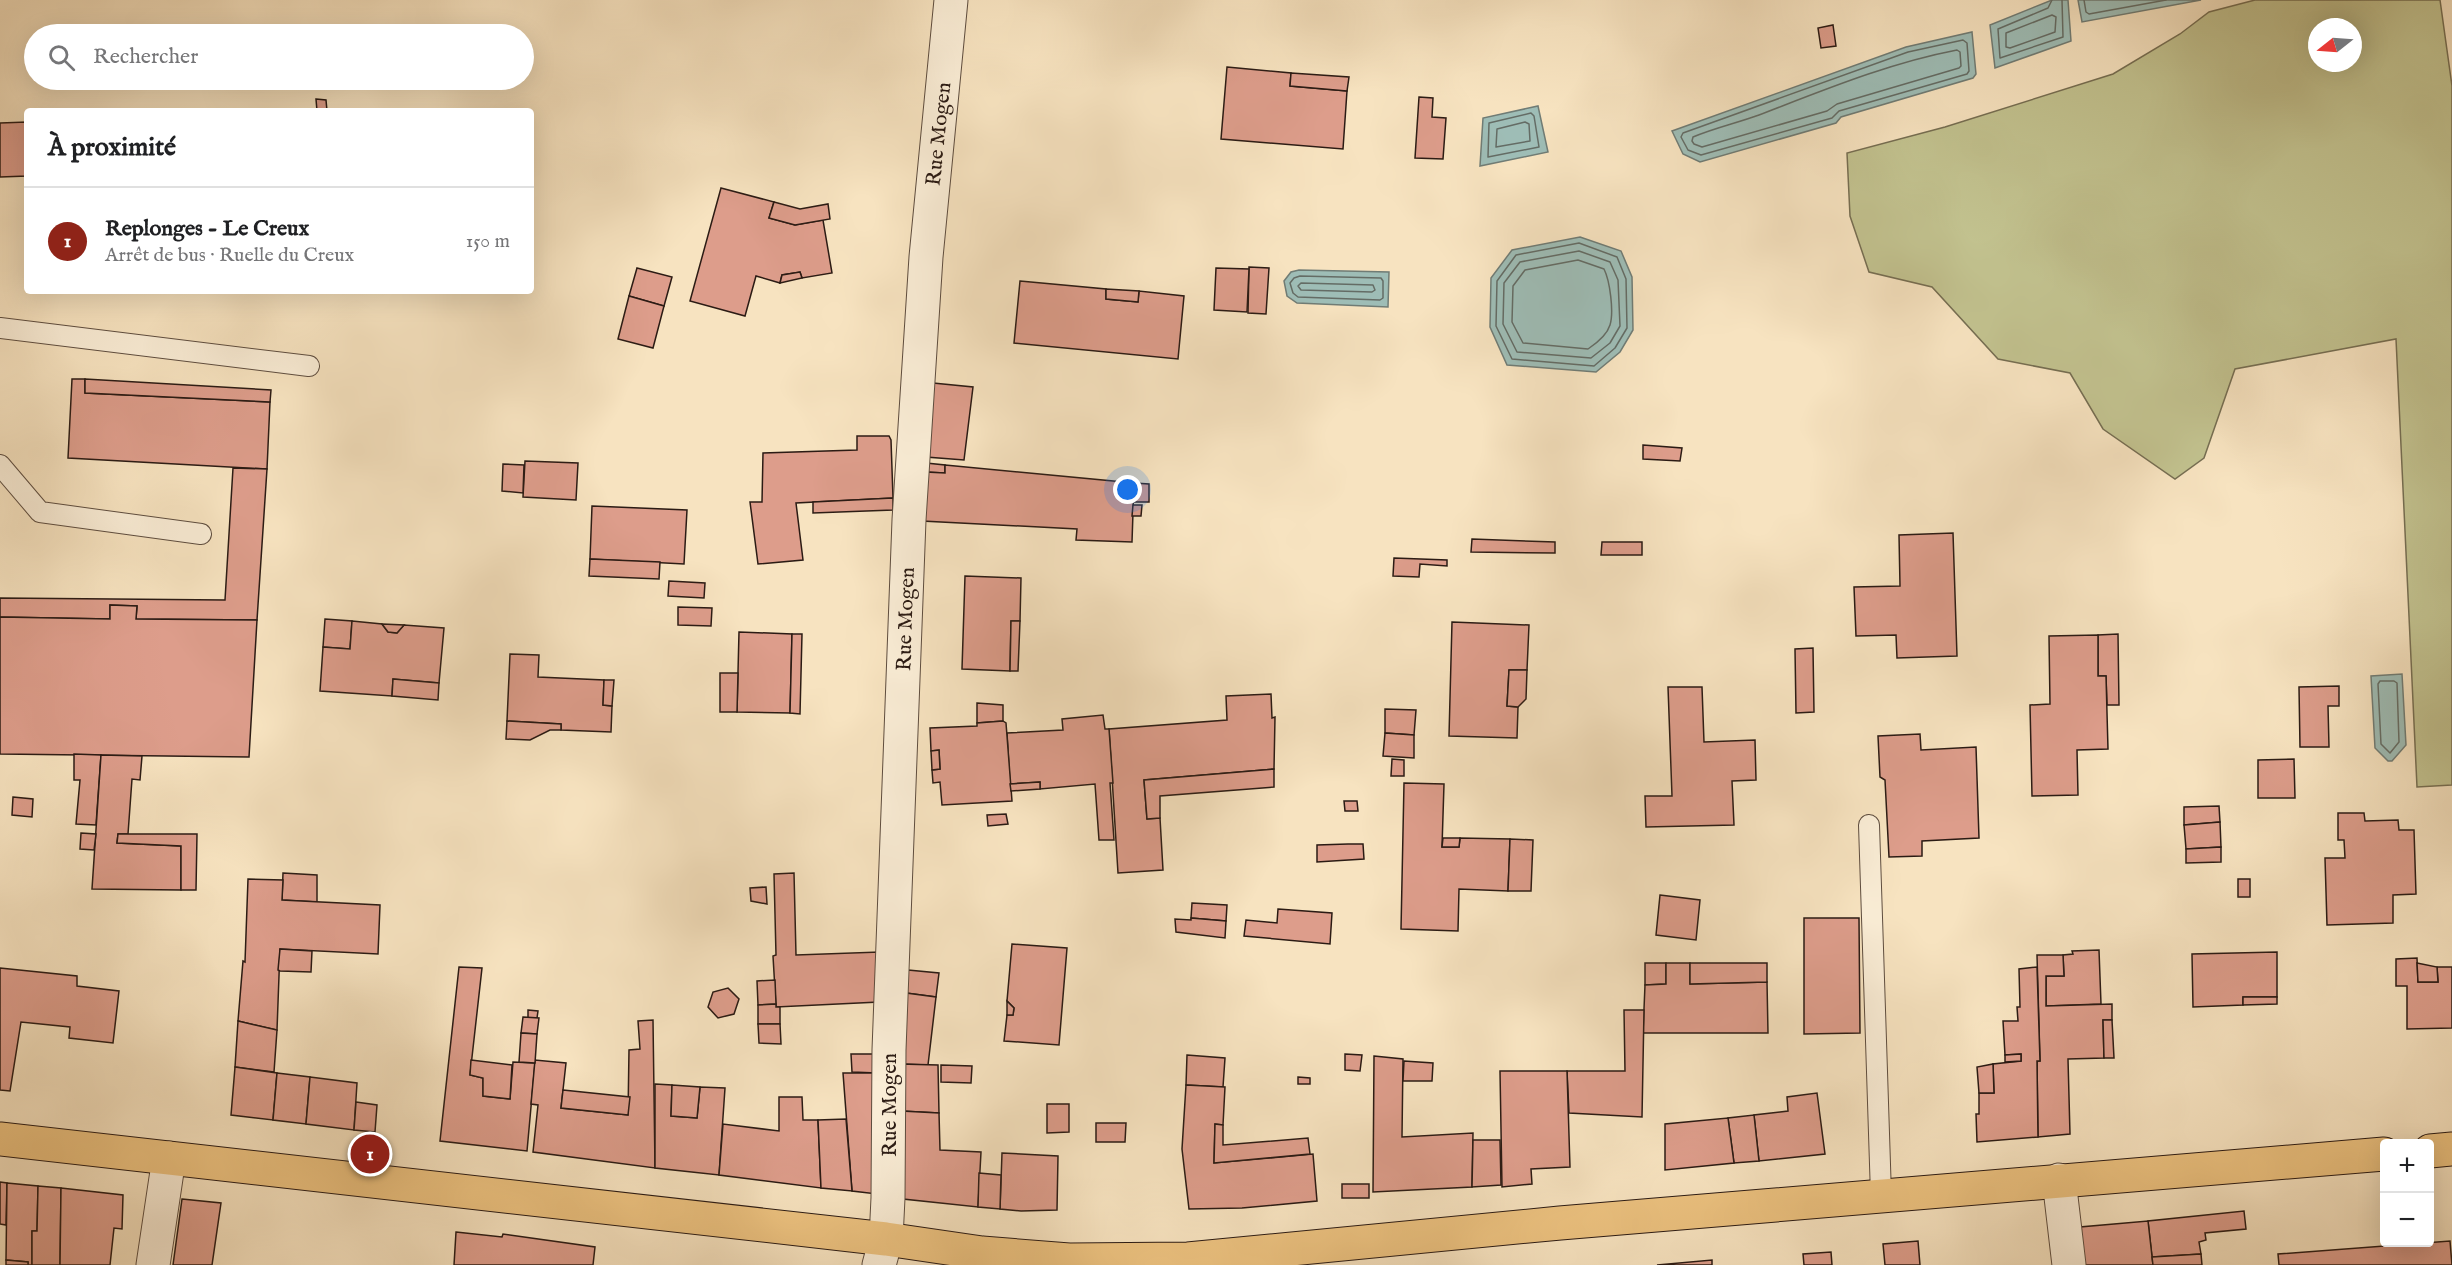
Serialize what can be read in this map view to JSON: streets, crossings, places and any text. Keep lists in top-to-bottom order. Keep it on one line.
{"streets":{"street":["Rue Mogen"]},"north":"left","page":{"search":"Rechercher","heading":"À proximité","list":[{"mark":"1","name":"Replonges - Le Creux","note":"Arrêt de bus · Ruelle du Creux","value":"150 m"}],"pins":"1","map_buttons":["+","−"]}}
